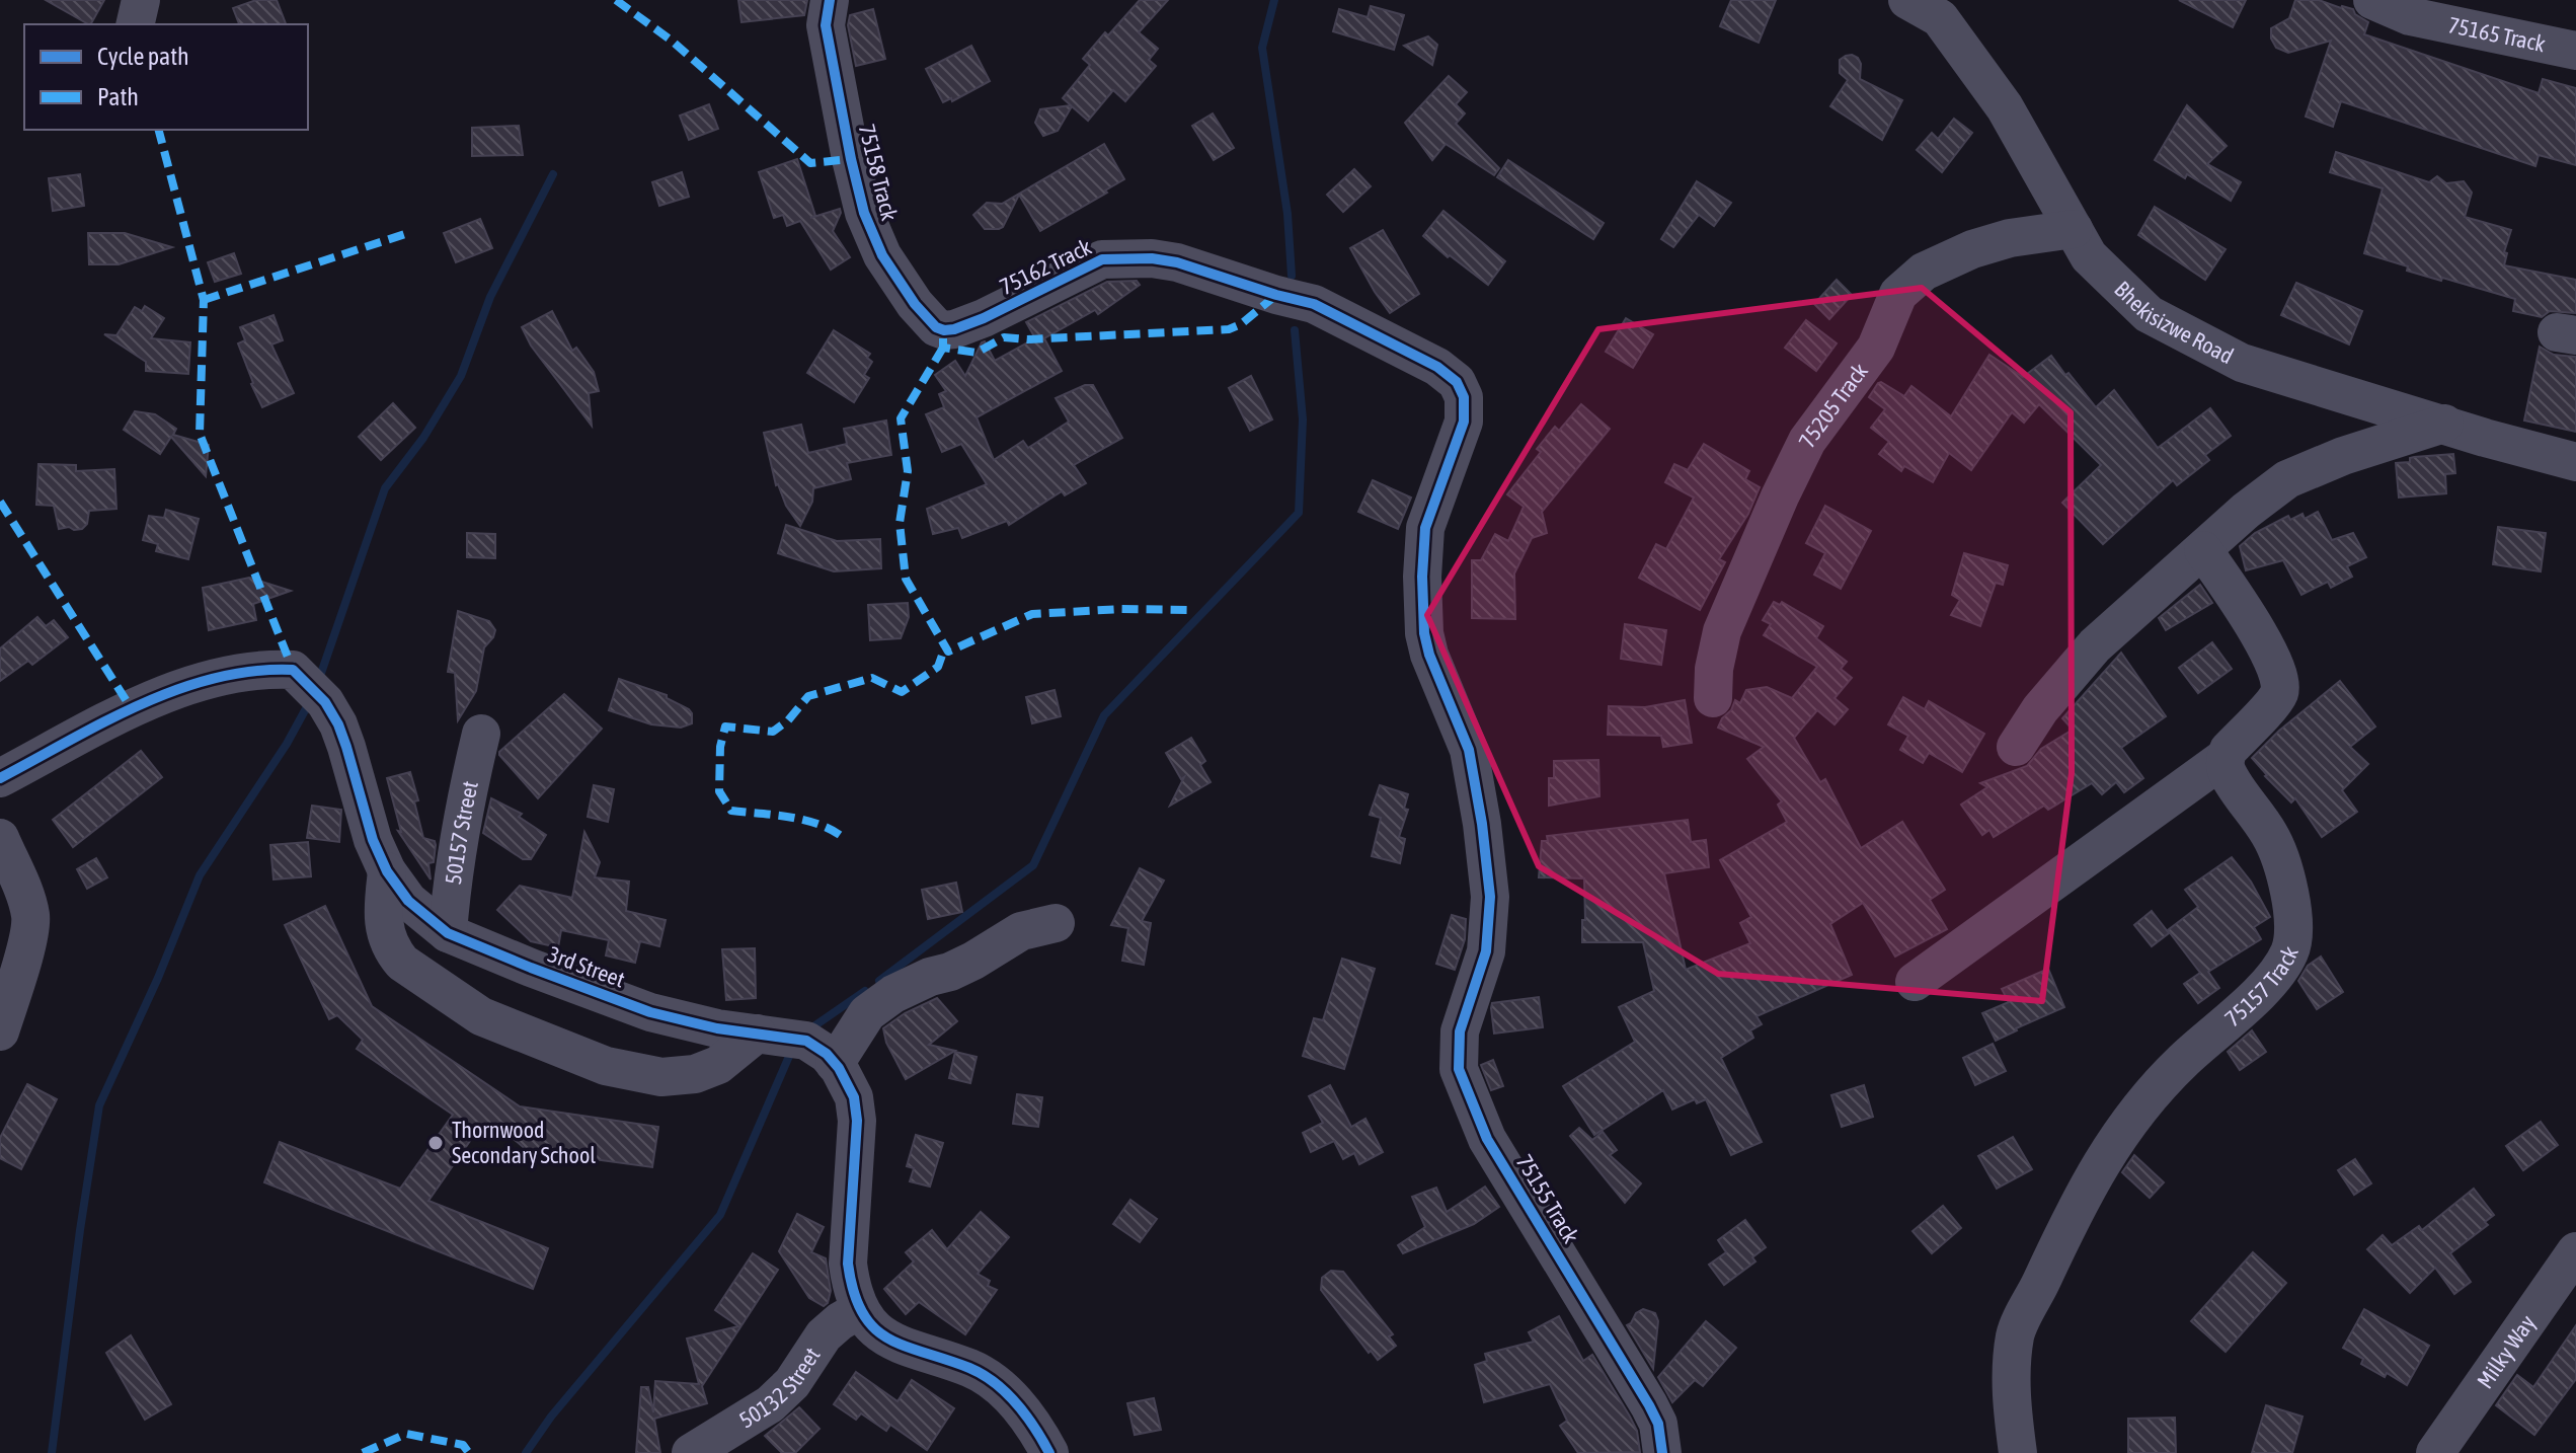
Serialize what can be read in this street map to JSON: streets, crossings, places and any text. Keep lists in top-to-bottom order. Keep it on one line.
{"streets":{"street":["75165 Track","75158 Track","75162 Track","Bhekisizwe Road","75205 Track","50157 Street","3rd Street","75157 Track","75155 Track","Milky Way","50132 Street"]},"crossings":[["75158 Track","75162 Track"],["75162 Track","75155 Track"],["Bhekisizwe Road","75205 Track"],["50157 Street","3rd Street"],["3rd Street","50132 Street"]],"places":["Thornwood Secondary School"],"legend":["Cycle path","Path"]}
